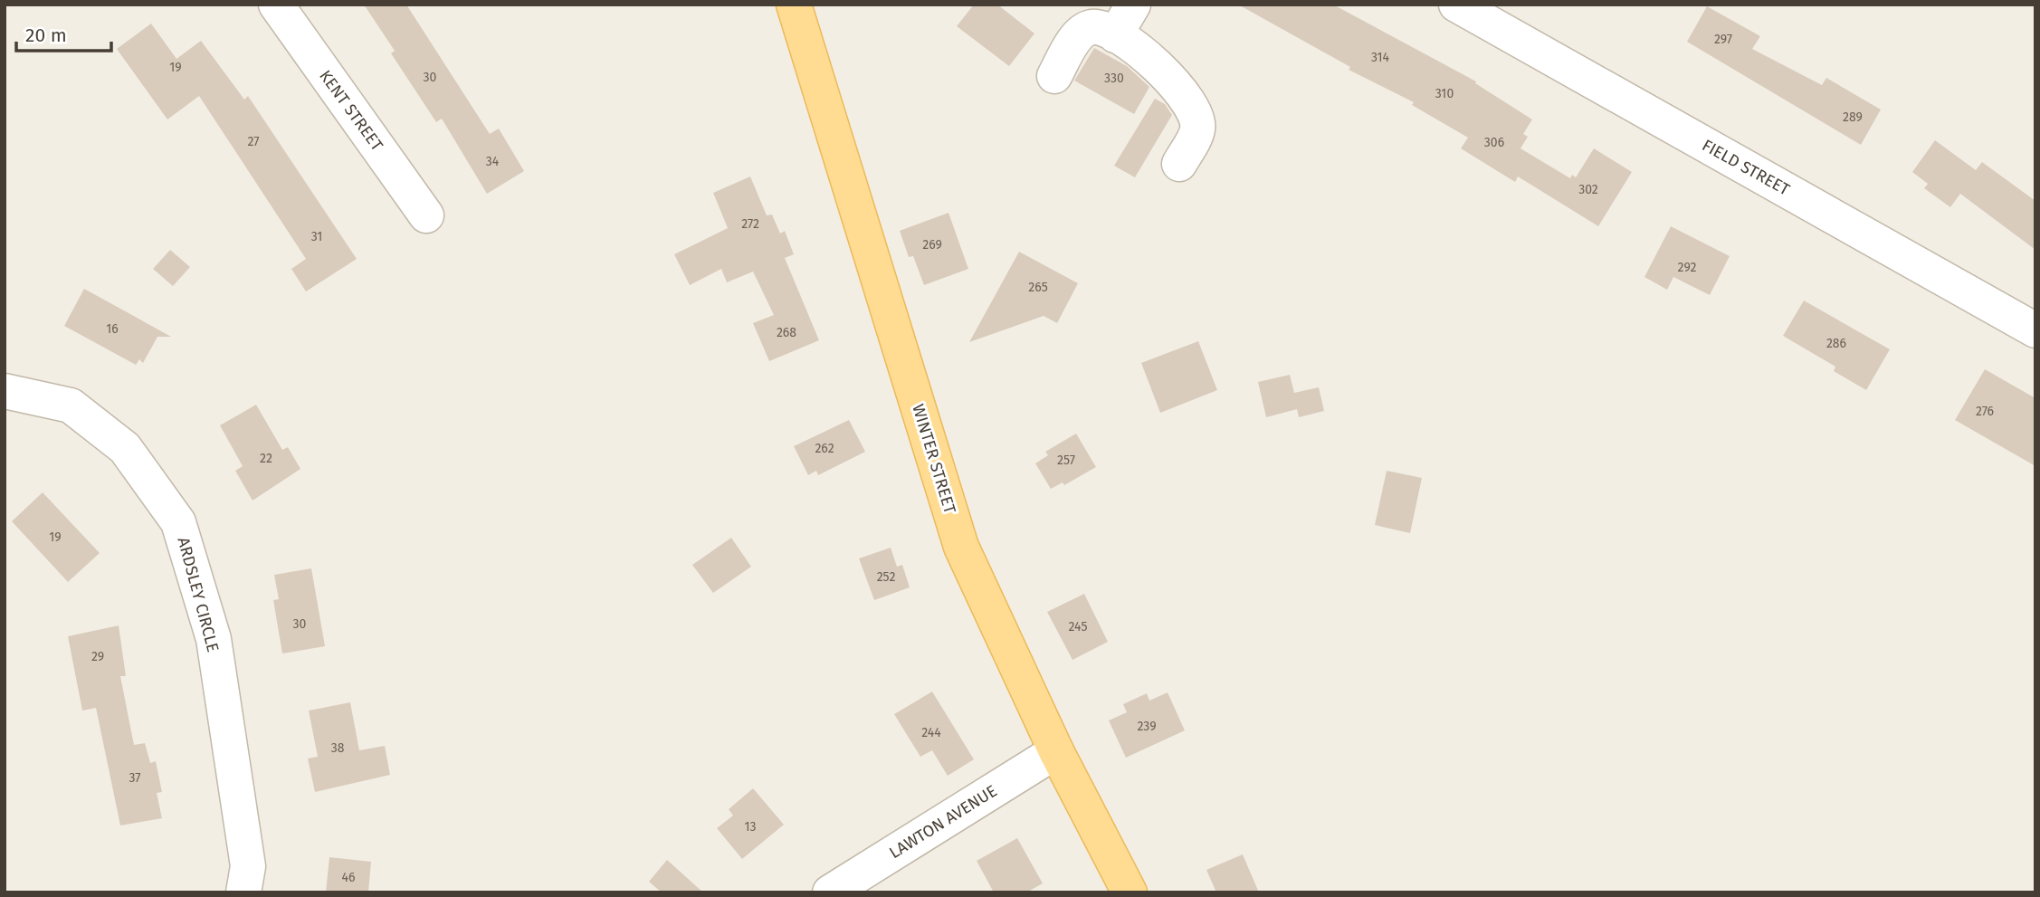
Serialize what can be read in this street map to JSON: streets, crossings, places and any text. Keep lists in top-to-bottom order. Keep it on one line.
{"streets":{"main road":["WINTER STREET"],"street":["KENT STREET","FIELD STREET","ARDSLEY CIRCLE","LAWTON AVENUE"]},"crossings":[["WINTER STREET","LAWTON AVENUE"]],"house_numbers":["297","314","19","30","330","310","289","27","306","34","302","272","31","269","292","265","16","268","286","276","262","22","257","19","252","30","245","29","239","244","38","37","13","46"],"scale_bar":"20 m"}
